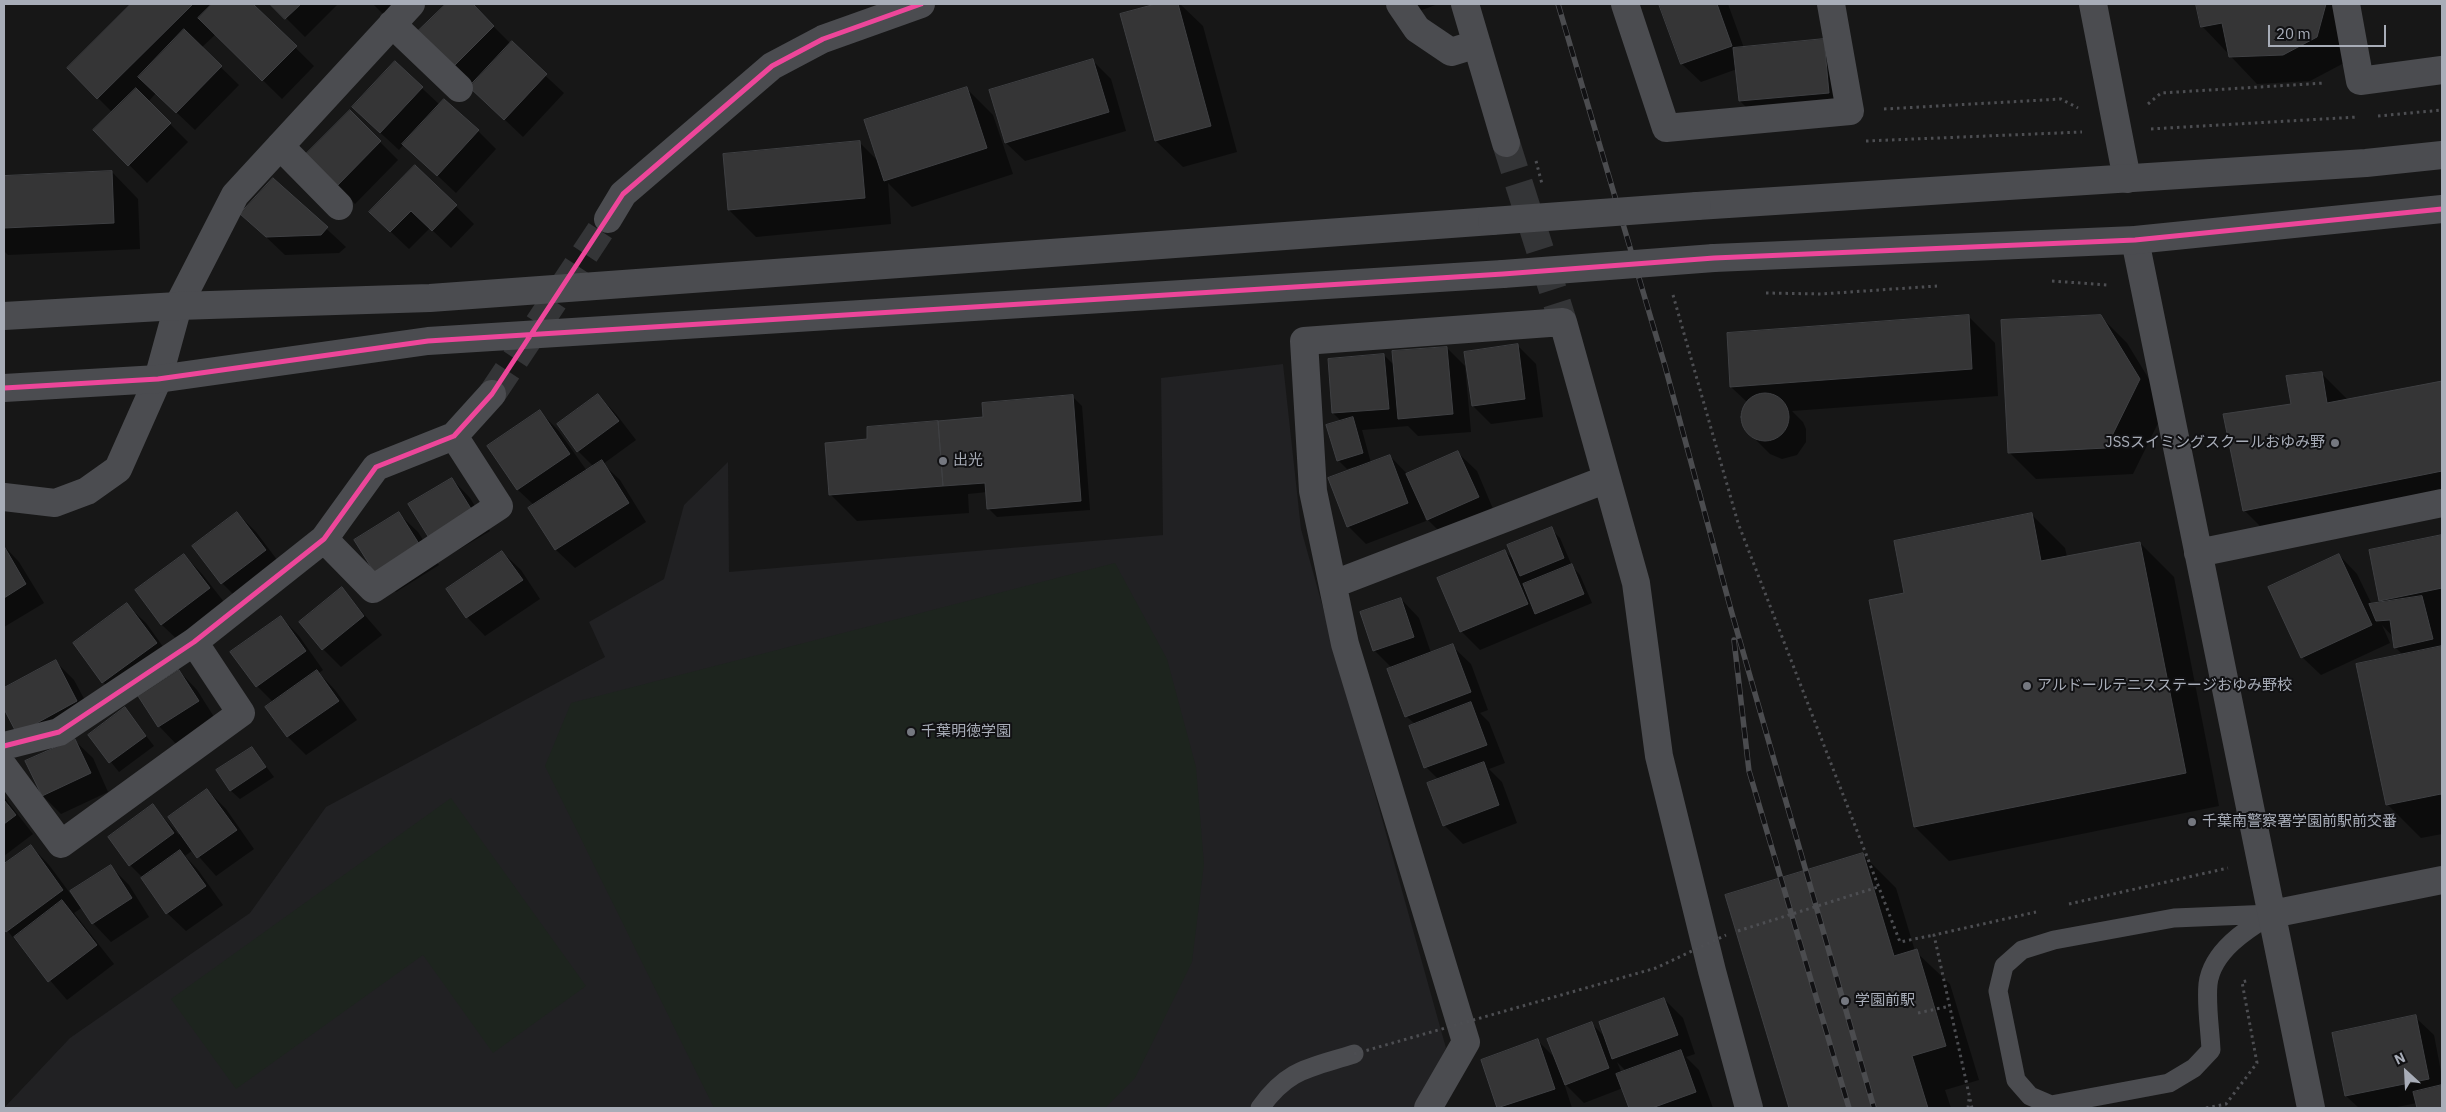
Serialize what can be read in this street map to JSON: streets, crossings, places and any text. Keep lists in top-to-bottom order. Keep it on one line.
{"places":["JSSスイミングスクールおゆみ野","出光","アルドールテニスステージおゆみ野校","千葉明徳学園","千葉南警察署学園前駅前交番","学園前駅"],"scale_bar":"20 m","north":"top left"}
